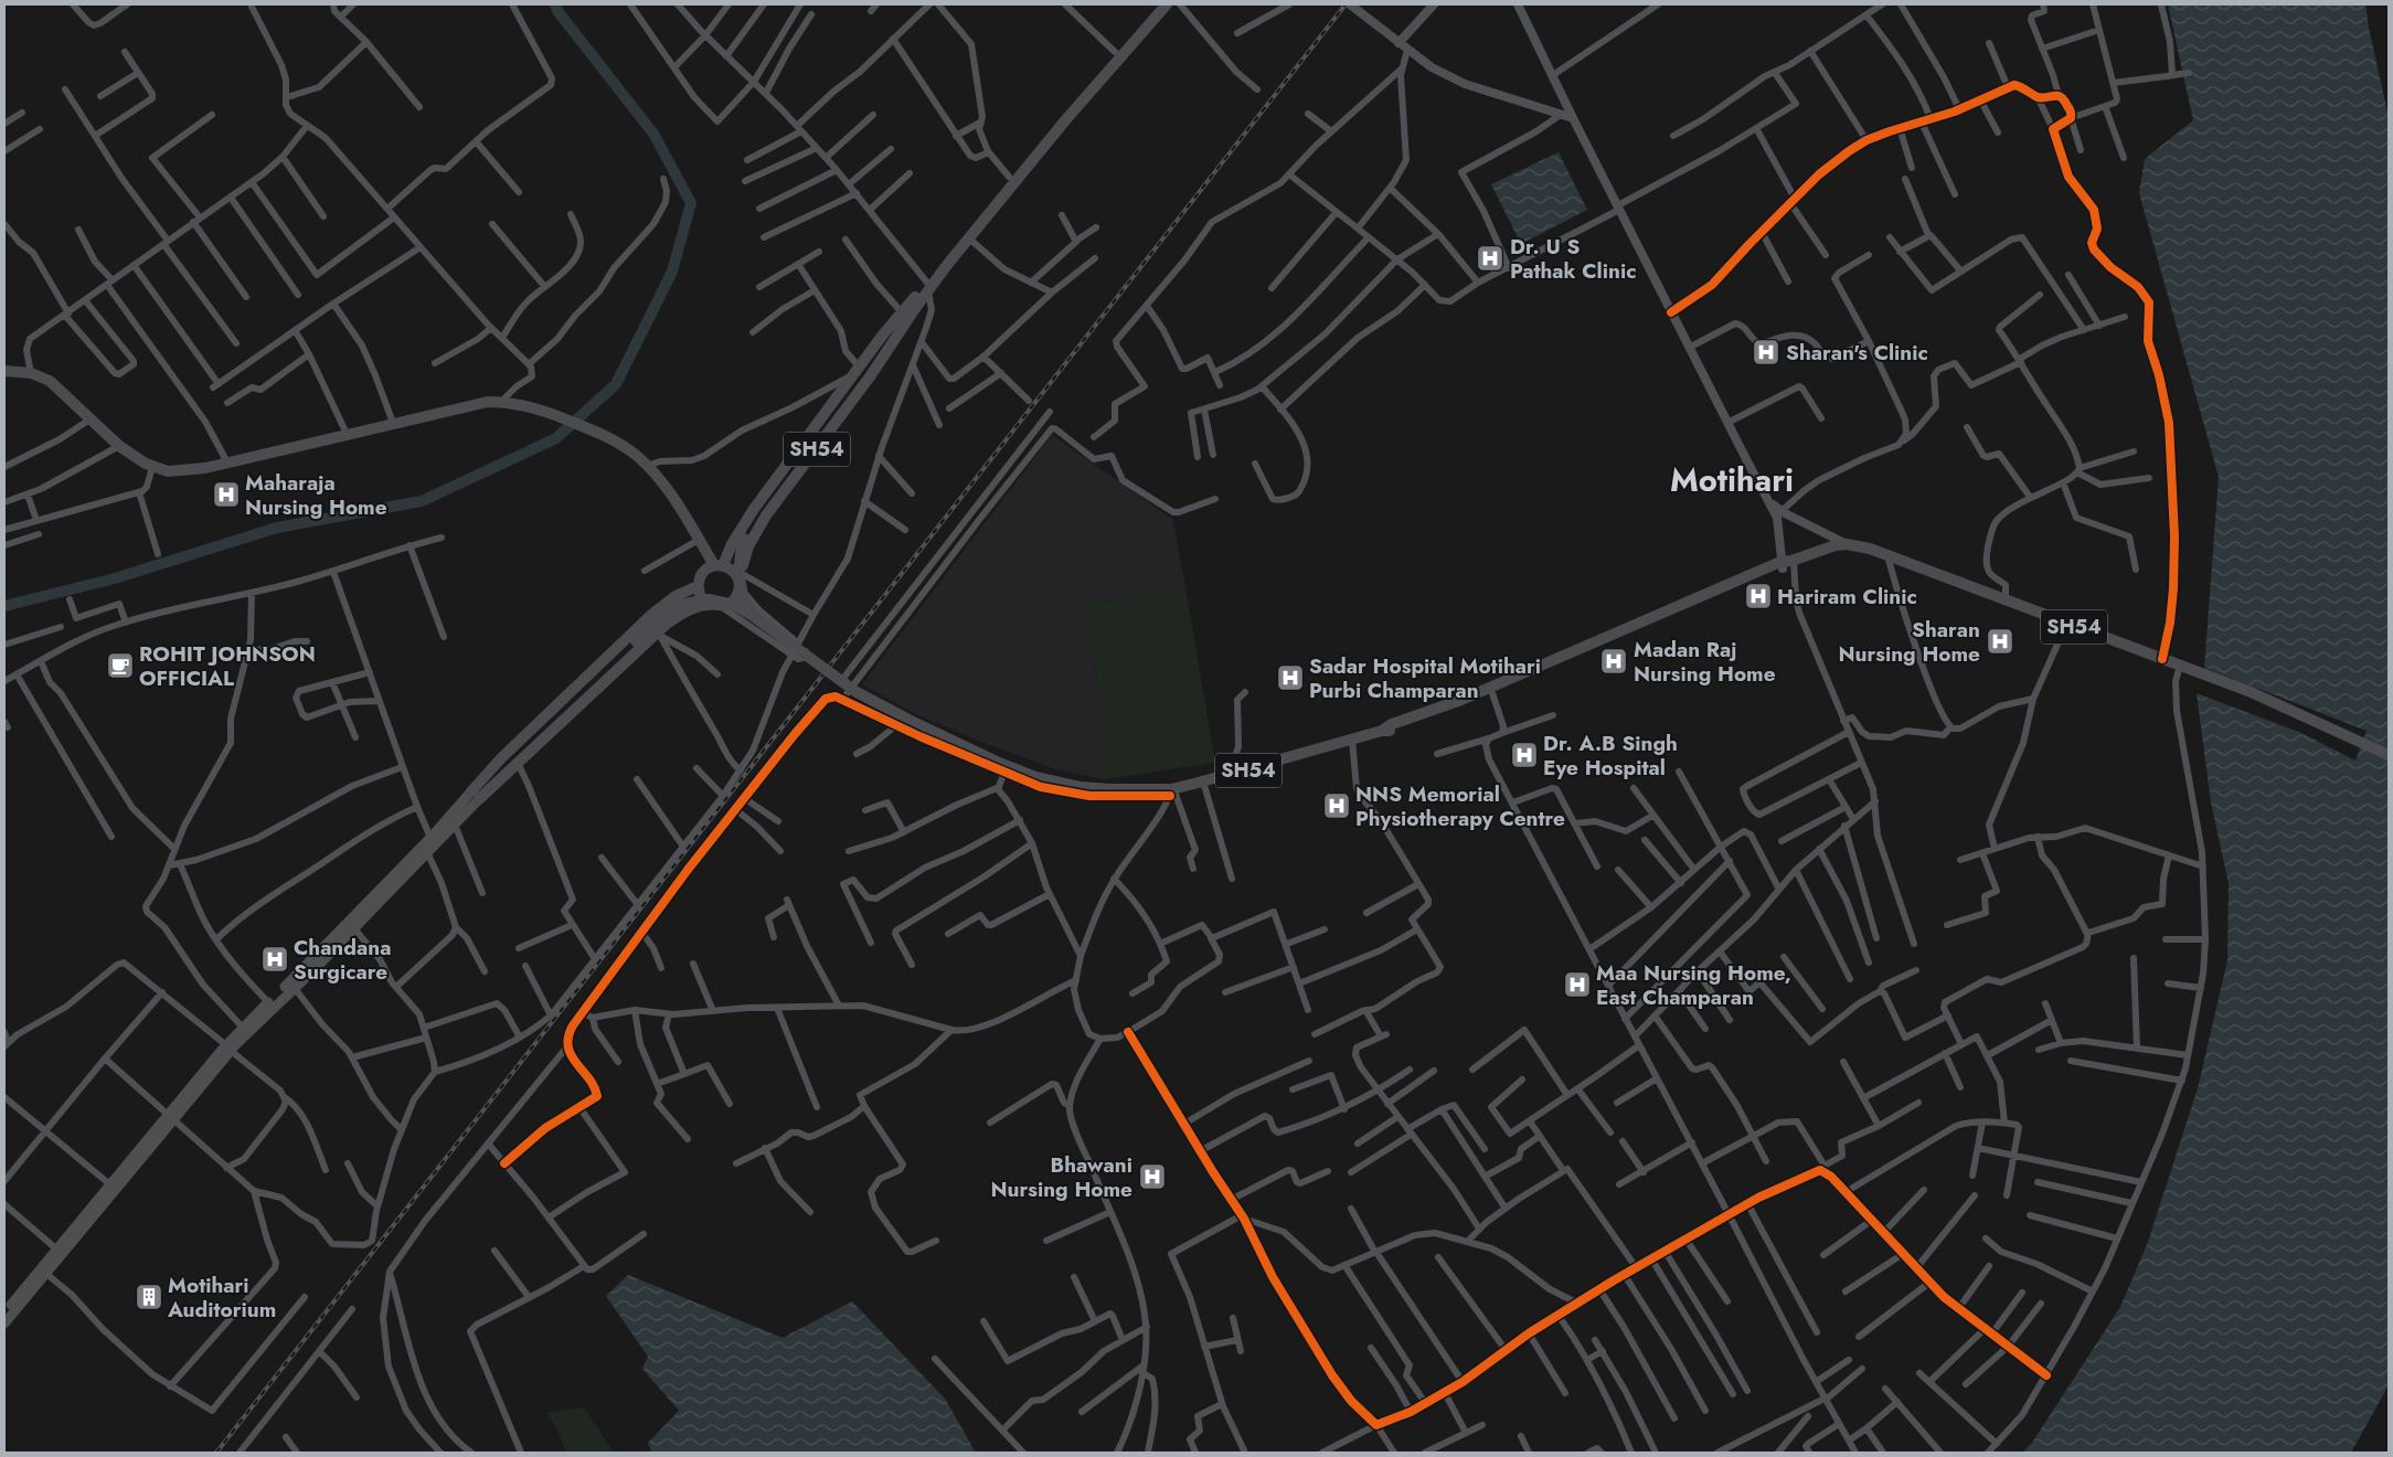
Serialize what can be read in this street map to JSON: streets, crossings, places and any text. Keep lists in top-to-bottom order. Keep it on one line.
{"streets":{"main road":["SH54"]},"districts":["Motihari"],"places":{"hospital":["Dr. U S Pathak Clinic","Sharan's Clinic","Maharaja Nursing Home","Hariram Clinic","Sharan Nursing Home","Madan Raj Nursing Home","Sadar Hospital Motihari Purbi Champaran","Dr. A.B Singh Eye Hospital","NNS Memorial Physiotherapy Centre","Chandana Surgicare","Maa Nursing Home, East Champaran","Bhawani Nursing Home"],"cafe":["ROHIT JOHNSON OFFICIAL"],"building":["Motihari Auditorium"]}}
